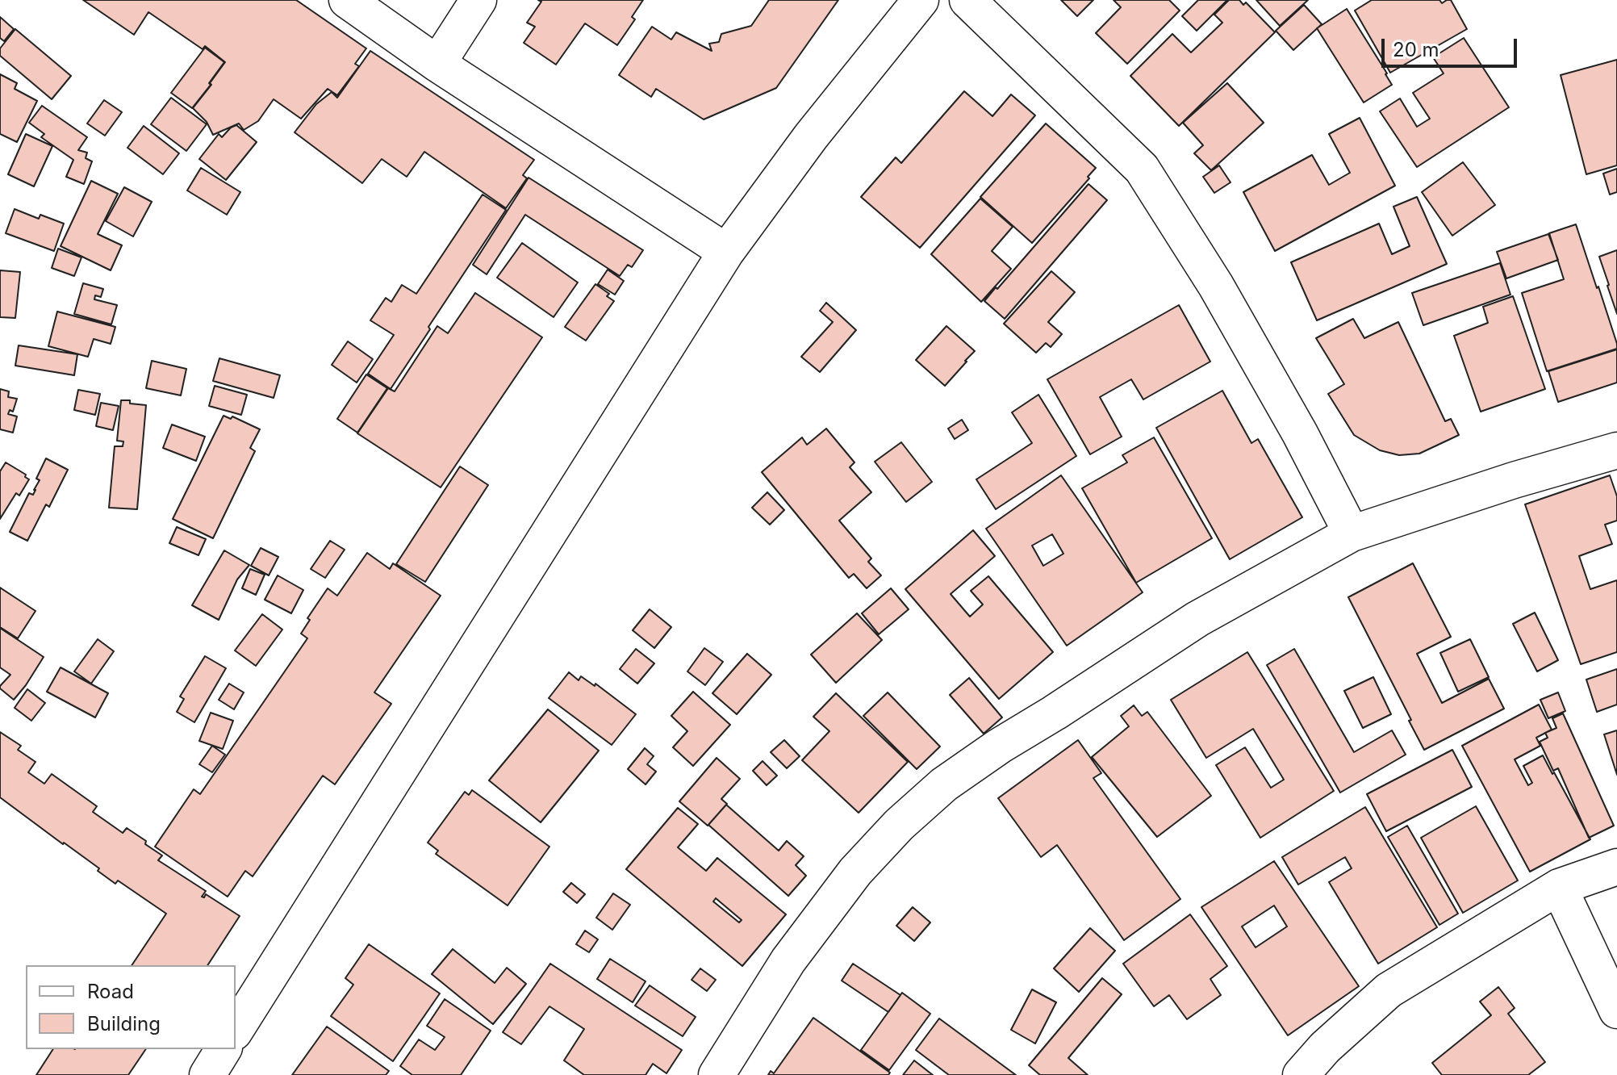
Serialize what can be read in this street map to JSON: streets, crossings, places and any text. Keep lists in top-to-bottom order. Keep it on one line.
{"legend":["Road","Building"],"scale_bar":"20 m"}
